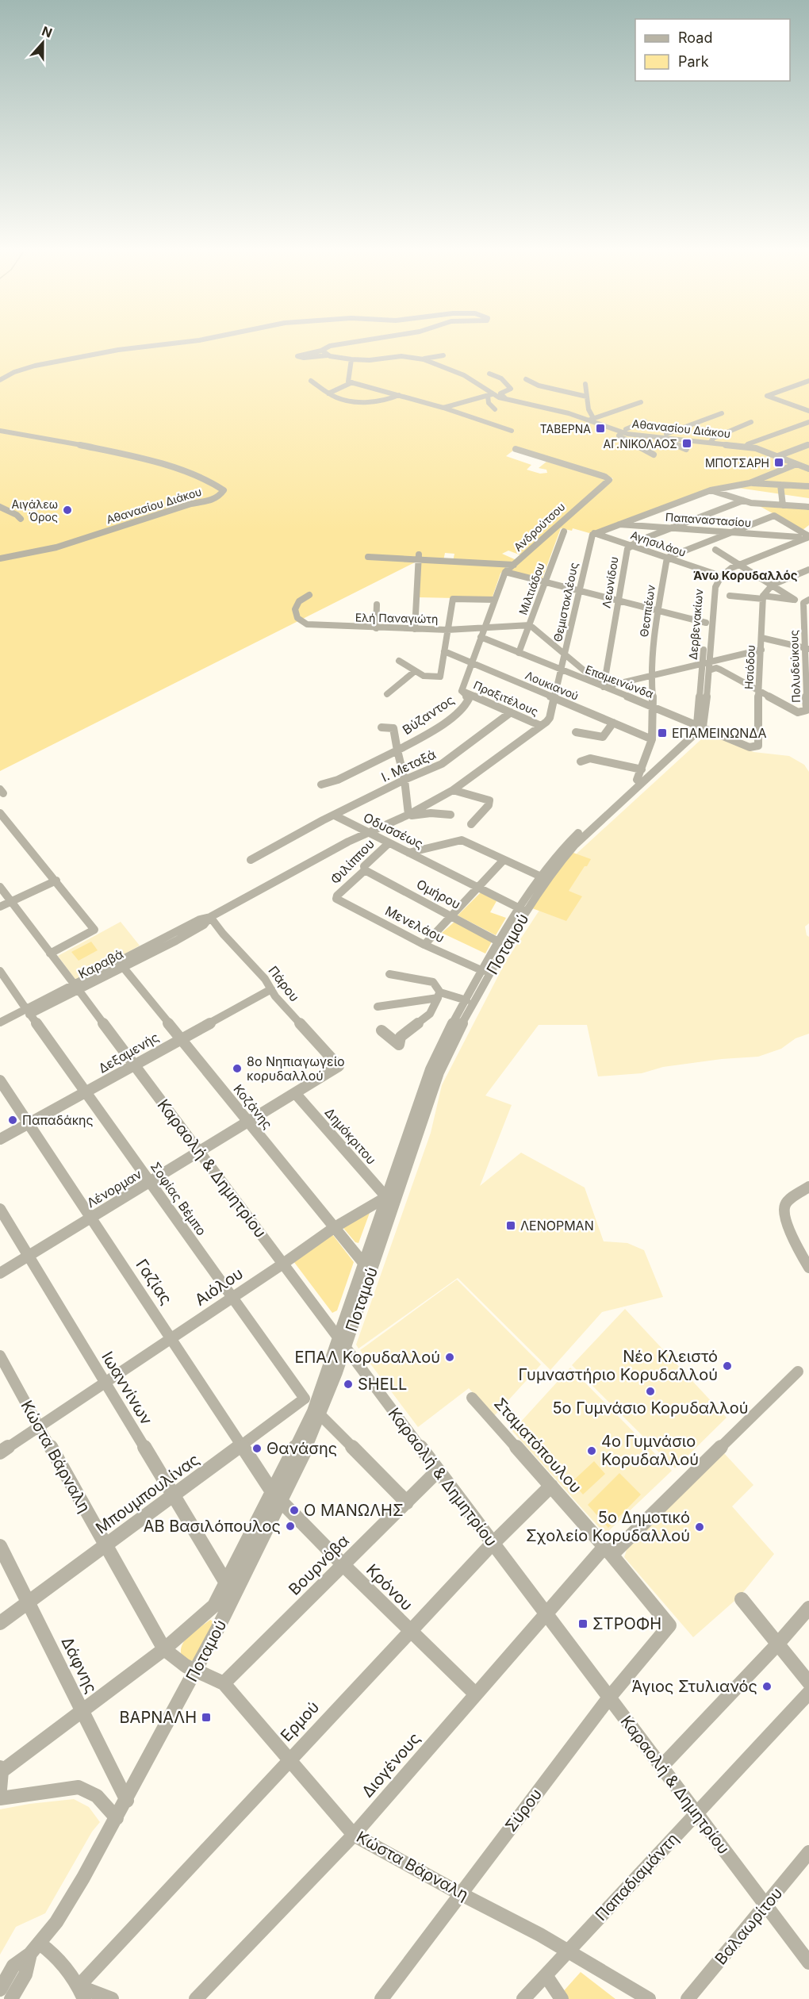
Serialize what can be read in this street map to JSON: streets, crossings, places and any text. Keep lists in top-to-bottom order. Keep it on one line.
{"streets":{"street":["Αθανασίου Διάκου","Παπαναστασίου","Ανδρούτσου","Αγησιλάου","Λεωνίδου","Μιλτιάδου","Θεμιστοκλέους","Θεσπιέων","Ελή Παναγιώτη","Δερβενακίων","Πολυδεύκους","Ησιόδου","Επαμεινώνδα","Λουκιανού","Πραξιτέλους","Βύζαντος","Ι. Μεταξά","Οδυσσέως","Φιλίππου","Ομήρου","Μενελάου","Ποταμού","Καραβά","Πάρου","Δεξαμενής","Κοζάνης","Δημόκριτου","Καραολή & Δημητρίου","Λένορμαν","Σοφίας Βέμπο","Γαζίας","Αιόλου","Ιωαννίνων","Σταματόπουλου","Κώστα Βάρναλη","Μπουμπουλίνας","Βουρνόβα","Κρόνου","Δάφνης","Ερμού","Διογένους","Σύρου","Παπαδιαμάντη","Βαλαωρίτου"]},"crossings":[["Παπαναστασίου","Λεωνίδου"],["Παπαναστασίου","Δερβενακίων"],["Ανδρούτσου","Ελή Παναγιώτη"],["Ανδρούτσου","Επαμεινώνδα"],["Ανδρούτσου","Λουκιανού"],["Ανδρούτσου","Πραξιτέλους"],["Ανδρούτσου","Βύζαντος"],["Αγησιλάου","Λεωνίδου"],["Αγησιλάου","Θεμιστοκλέους"],["Αγησιλάου","Θεσπιέων"],["Αγησιλάου","Δερβενακίων"],["Λεωνίδου","Επαμεινώνδα"],["Μιλτιάδου","Ελή Παναγιώτη"],["Μιλτιάδου","Επαμεινώνδα"],["Θεμιστοκλέους","Επαμεινώνδα"],["Θεμιστοκλέους","Λουκιανού"],["Θεμιστοκλέους","Πραξιτέλους"],["Θεμιστοκλέους","Βύζαντος"],["Θεμιστοκλέους","Καραβά"],["Θεσπιέων","Επαμεινώνδα"],["Θεσπιέων","Λουκιανού"],["Θεσπιέων","Ποταμού"],["Δερβενακίων","Επαμεινώνδα"],["Δερβενακίων","Ποταμού"],["Πολυδεύκους","Ησιόδου"],["Ησιόδου","Επαμεινώνδα"],["Επαμεινώνδα","Ποταμού"],["Πραξιτέλους","Βύζαντος"],["Πραξιτέλους","Ι. Μεταξά"],["Βύζαντος","Ι. Μεταξά"],["Βύζαντος","Καραβά"],["Ι. Μεταξά","Οδυσσέως"],["Οδυσσέως","Φιλίππου"],["Οδυσσέως","Ποταμού"],["Οδυσσέως","Καραβά"],["Φιλίππου","Ομήρου"],["Φιλίππου","Μενελάου"],["Ομήρου","Ποταμού"],["Μενελάου","Ποταμού"],["Ποταμού","Κοζάνης"],["Ποταμού","Δημόκριτου"],["Ποταμού","Καραολή & Δημητρίου"],["Ποταμού","Σοφίας Βέμπο"],["Ποταμού","Γαζίας"],["Ποταμού","Αιόλου"],["Ποταμού","Ιωαννίνων"],["Ποταμού","Κώστα Βάρναλη"],["Ποταμού","Μπουμπουλίνας"],["Ποταμού","Κρόνου"],["Ποταμού","Δάφνης"],["Καραβά","Πάρου"],["Καραβά","Κοζάνης"],["Καραβά","Καραολή & Δημητρίου"],["Καραβά","Σοφίας Βέμπο"],["Πάρου","Δεξαμενής"],["Πάρου","Λένορμαν"],["Δεξαμενής","Κοζάνης"],["Δεξαμενής","Καραολή & Δημητρίου"],["Δεξαμενής","Σοφίας Βέμπο"],["Δεξαμενής","Γαζίας"],["Κοζάνης","Λένορμαν"],["Κοζάνης","Αιόλου"],["Δημόκριτου","Λένορμαν"],["Δημόκριτου","Αιόλου"],["Καραολή & Δημητρίου","Λένορμαν"],["Καραολή & Δημητρίου","Αιόλου"],["Καραολή & Δημητρίου","Βουρνόβα"],["Καραολή & Δημητρίου","Ερμού"],["Καραολή & Δημητρίου","Διογένους"],["Καραολή & Δημητρίου","Σύρου"],["Καραολή & Δημητρίου","Παπαδιαμάντη"],["Καραολή & Δημητρίου","Βαλαωρίτου"],["Λένορμαν","Σοφίας Βέμπο"],["Λένορμαν","Γαζίας"],["Λένορμαν","Ιωαννίνων"],["Σοφίας Βέμπο","Αιόλου"],["Σοφίας Βέμπο","Μπουμπουλίνας"],["Γαζίας","Αιόλου"],["Γαζίας","Μπουμπουλίνας"],["Γαζίας","Κρόνου"],["Αιόλου","Ιωαννίνων"],["Αιόλου","Κώστα Βάρναλη"],["Ιωαννίνων","Μπουμπουλίνας"],["Σταματόπουλου","Ερμού"],["Σταματόπουλου","Διογένους"],["Σταματόπουλου","Σύρου"],["Κώστα Βάρναλη","Μπουμπουλίνας"],["Κώστα Βάρναλη","Βουρνόβα"],["Κώστα Βάρναλη","Ερμού"],["Κώστα Βάρναλη","Διογένους"],["Κώστα Βάρναλη","Σύρου"],["Κώστα Βάρναλη","Παπαδιαμάντη"],["Μπουμπουλίνας","Δάφνης"],["Βουρνόβα","Κρόνου"],["Κρόνου","Ερμού"],["Κρόνου","Διογένους"]],"districts":["Άνω Κορυδαλλός"],"places":{"transit":["ΤΑΒΕΡΝΑ","ΑΓ.ΝΙΚΟΛΑΟΣ","ΜΠΟΤΣΑΡΗ","ΕΠΑΜΕΙΝΩΝΔΑ","ΛΕΝΟΡΜΑΝ","ΣΤΡΟΦΗ","ΒΑΡΝΑΛΗ"],"other":["Αιγάλεω Όρος","8ο Νηπιαγωγείο κορυδαλλού","Παπαδάκης","ΕΠΑΛ Κορυδαλλού","Νέο Κλειστό Γυμναστήριο Κορυδαλλού","SHELL","5ο Γυμνάσιο Κορυδαλλού","Θανάσης","4ο Γυμνάσιο Κορυδαλλού","O ΜΑΝΩΛΗΣ","ΑΒ Βασιλόπουλος","5ο Δημοτικό Σχολείο Κορυδαλλού","Άγιος Στυλιανός"]},"legend":["Road","Park"],"north":"top"}
